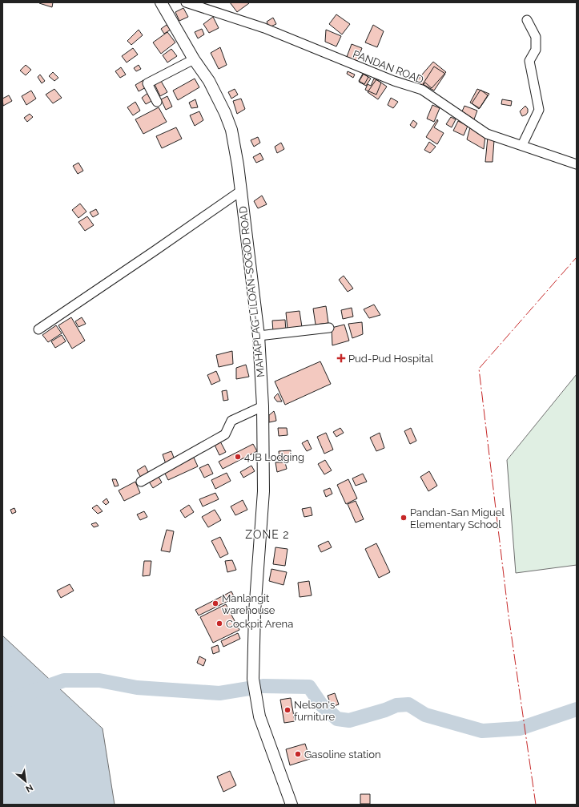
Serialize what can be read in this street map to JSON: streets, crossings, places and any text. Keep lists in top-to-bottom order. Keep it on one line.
{"streets":{"main road":["MAHAPLAG-LILOAN-SOGOD ROAD"],"street":["PANDAN ROAD"]},"districts":["ZONE 2"],"places":{"health":["Pud-Pud Hospital"],"other":["4JB Lodging","Pandan-San Miguel Elementary School","Manlangit warehouse","Cockpit Arena","Nelson's furniture","Gasoline station"]},"north":"bottom right"}
